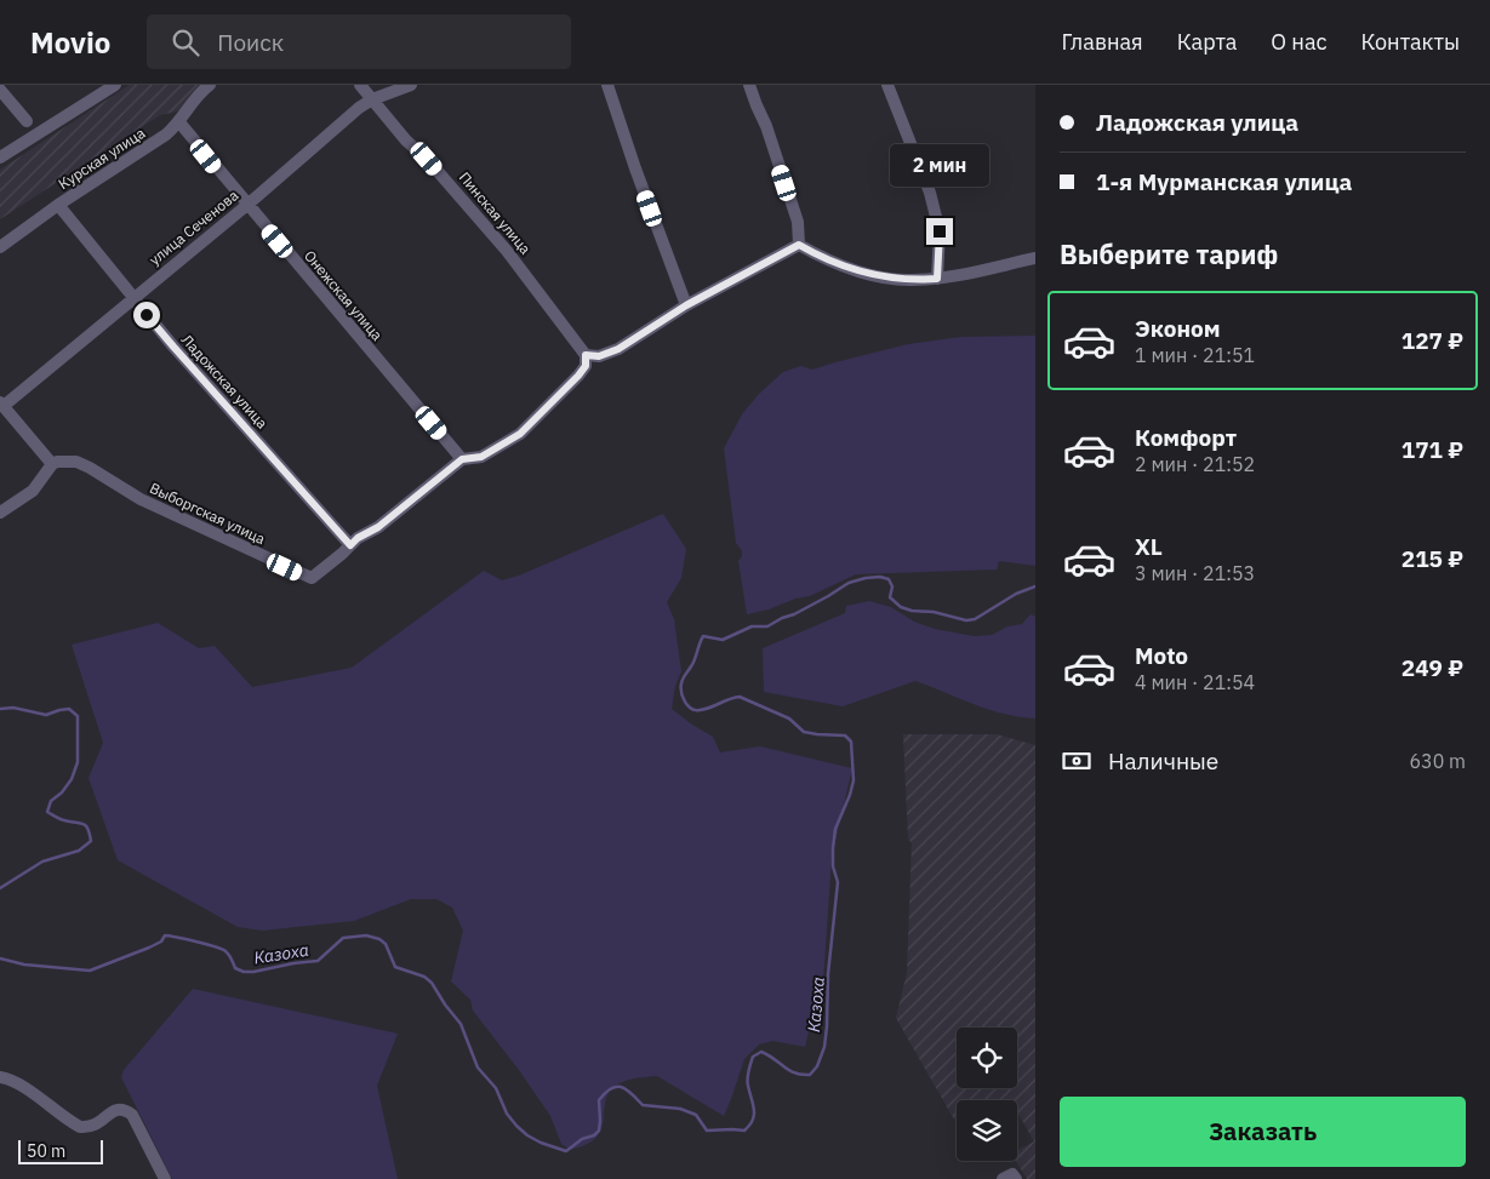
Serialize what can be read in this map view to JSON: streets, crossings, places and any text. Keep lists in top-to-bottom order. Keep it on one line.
{"streets":{"street":["Курская улица","Пинская улица","улица Сеченова","Онежская улица","Ладожская улица","Выборгская улица"]},"crossings":[["Курская улица","Онежская улица"],["Курская улица","Ладожская улица"],["Пинская улица","улица Сеченова"],["Пинская улица","Выборгская улица"],["улица Сеченова","Онежская улица"],["улица Сеченова","Ладожская улица"],["Онежская улица","Выборгская улица"],["Ладожская улица","Выборгская улица"]],"water":["Казоха"],"scale_bar":"50 m","page":{"header":"Movio","search":"Поиск","nav":["Главная","Карта","О нас","Контакты"],"banner":["Ладожская улица","1-я Мурманская улица"],"bubble":"2 мин","heading":"Выберите тариф","list":[{"name":"Эконом","note":"1 мин · 21:51","value":"127 ₽"},{"name":"Комфорт","note":"2 мин · 21:52","value":"171 ₽"},{"name":"XL","note":"3 мин · 21:53","value":"215 ₽"},{"name":"Moto","note":"4 мин · 21:54","value":"249 ₽"}],"pay":["Наличные","630 m"],"buttons":"Заказать","scale":"50 m"}}
